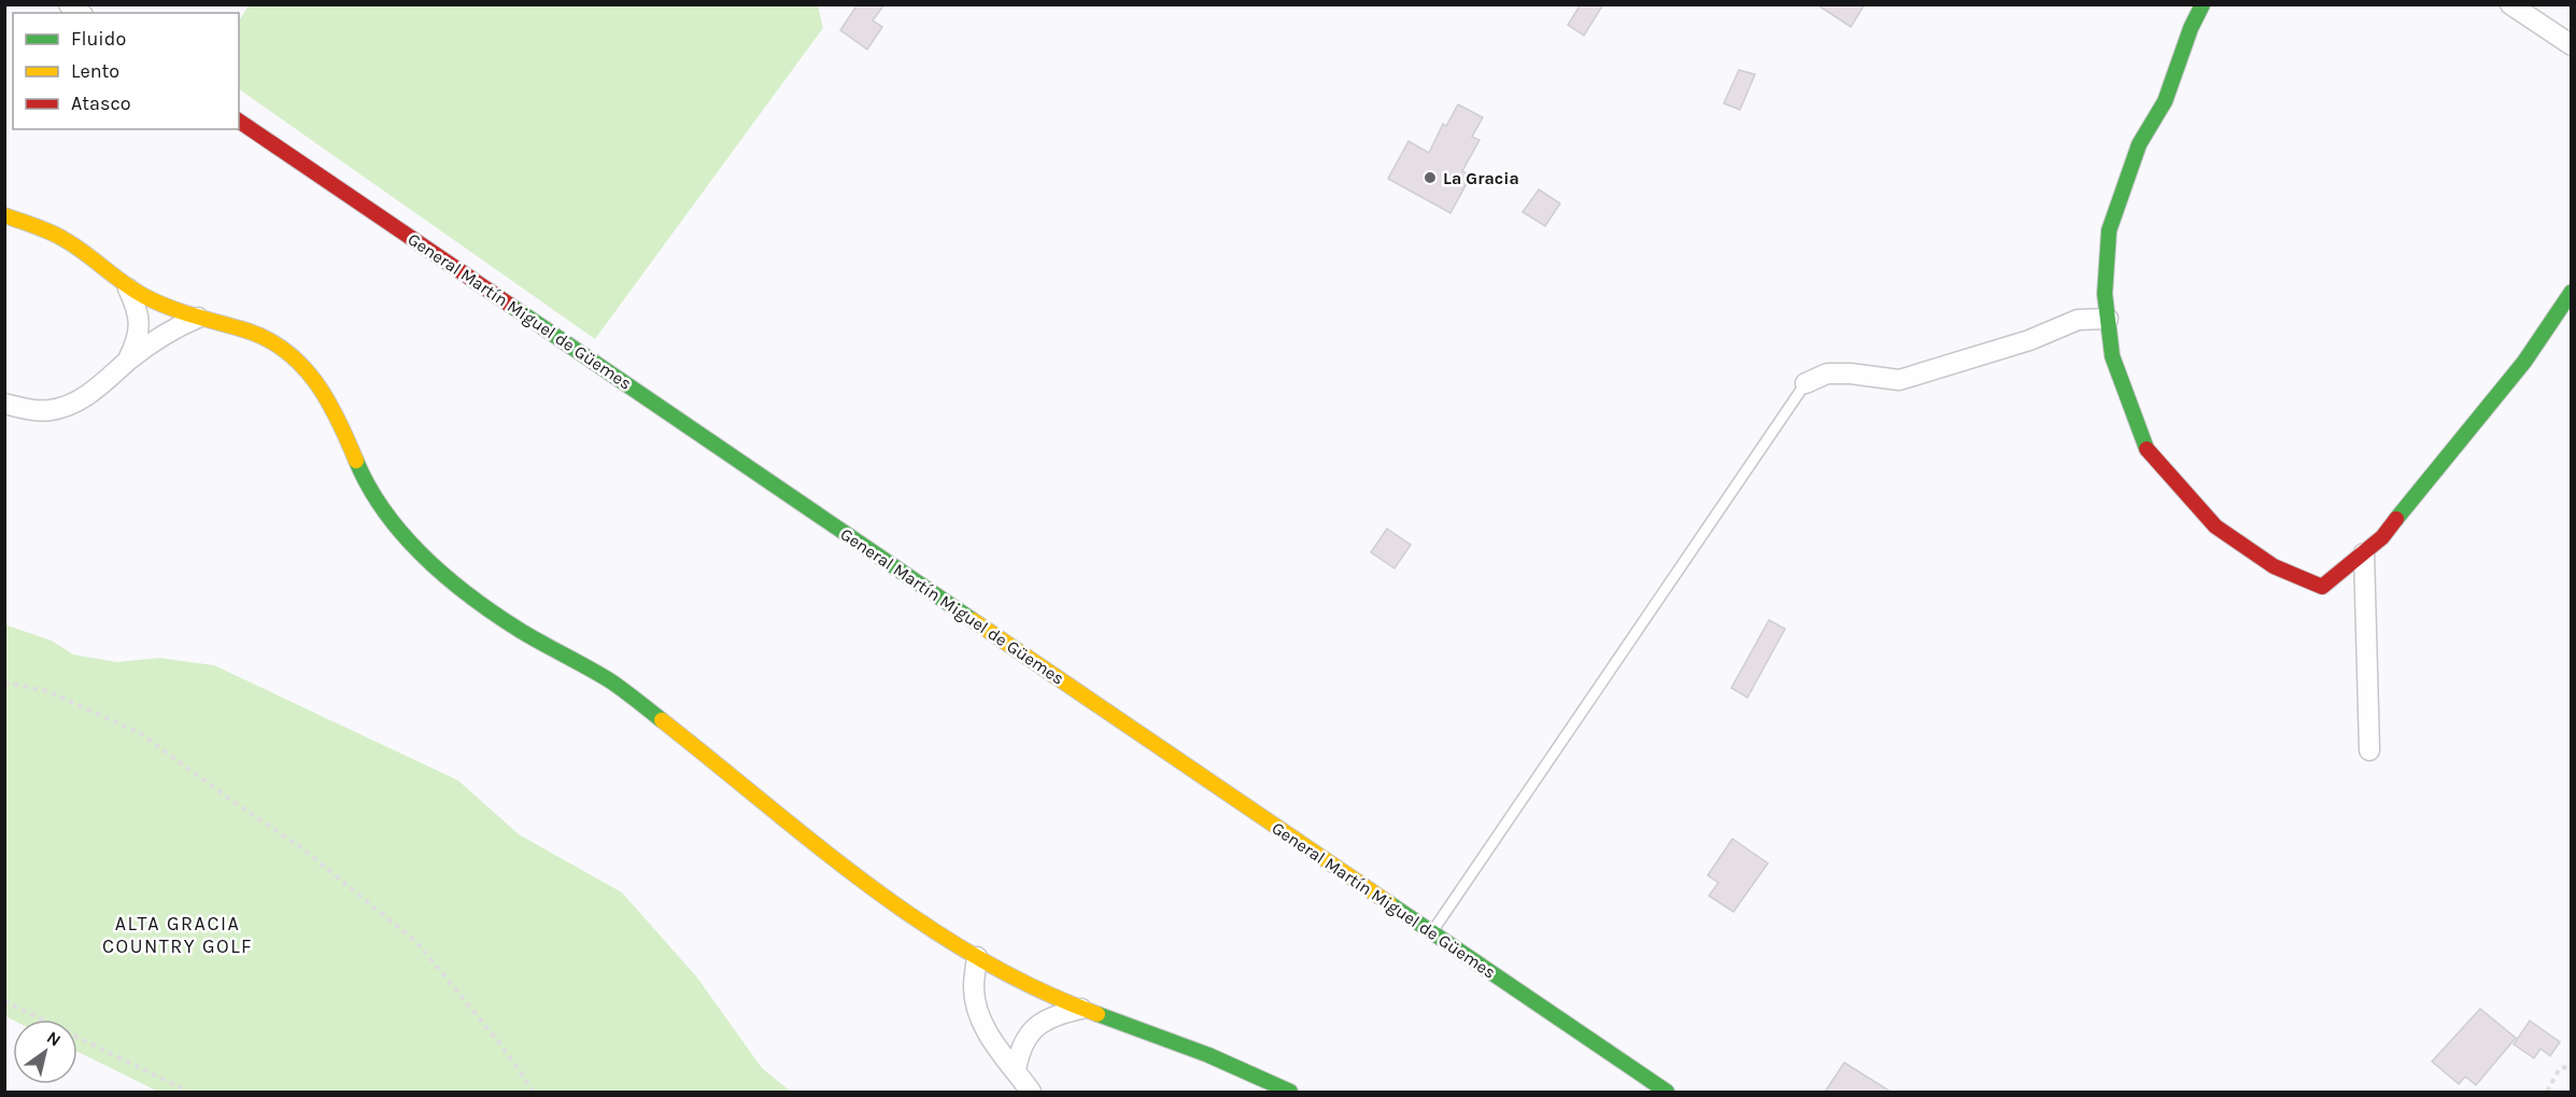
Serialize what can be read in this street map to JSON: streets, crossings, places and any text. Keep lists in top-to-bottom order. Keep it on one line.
{"streets":{"street":["General Martín Miguel de Güemes"]},"districts":["ALTA GRACIA COUNTRY GOLF"],"places":["La Gracia"],"legend":["Fluido","Lento","Atasco"],"north":"top right"}
